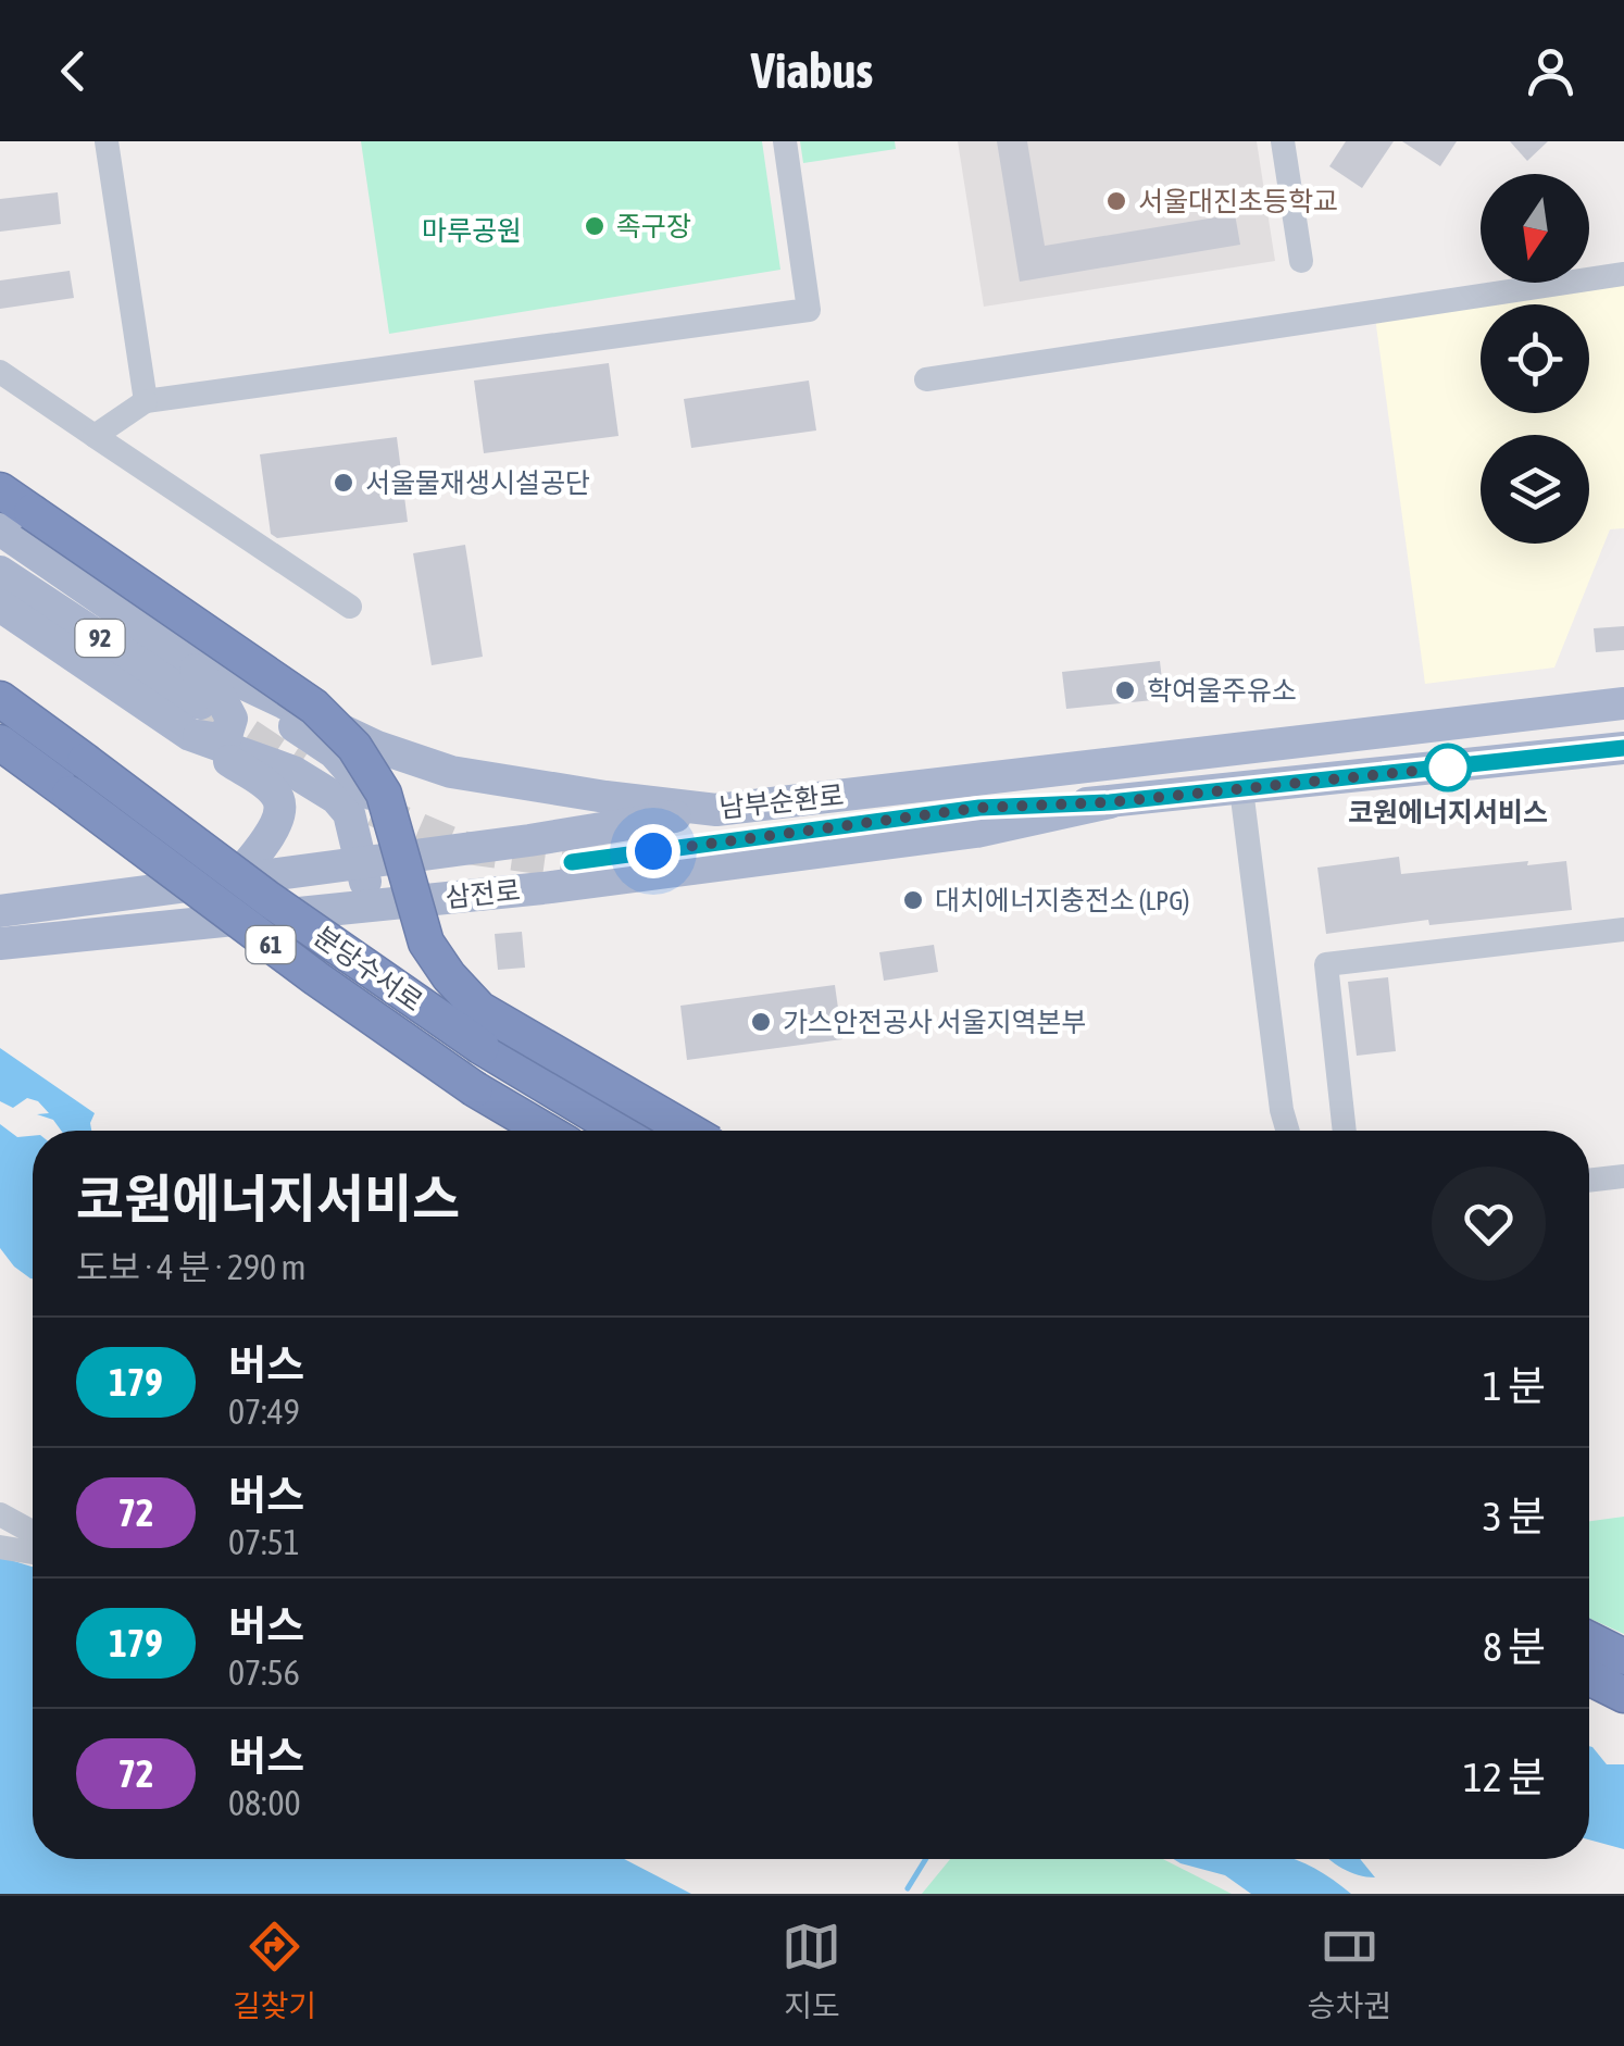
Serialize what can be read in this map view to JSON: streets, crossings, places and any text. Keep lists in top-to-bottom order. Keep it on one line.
{"streets":{"highway":["61","분당수서로"],"main road":["92","남부순환로","삼전로"]},"crossings":[["남부순환로","삼전로"]],"parks":["마루공원"],"places":["서울대진초등학교","족구장","서울물재생시설공단","학여울주유소","코원에너지서비스","대치에너지충전소 (LPG)","가스안전공사 서울지역본부"],"lines":["bus line 179"],"north":"bottom","page":{"header":"Viabus","heading":["코원에너지서비스","도보 · 4 분 · 290 m"],"list":[{"mark":"179","name":"버스","note":"07:49","value":"1 분"},{"mark":"72","name":"버스","note":"07:51","value":"3 분"},{"mark":"179","name":"버스","note":"07:56","value":"8 분"},{"mark":"72","name":"버스","note":"08:00","value":"12 분"}],"tabs":["길찾기","지도","승차권"]}}
